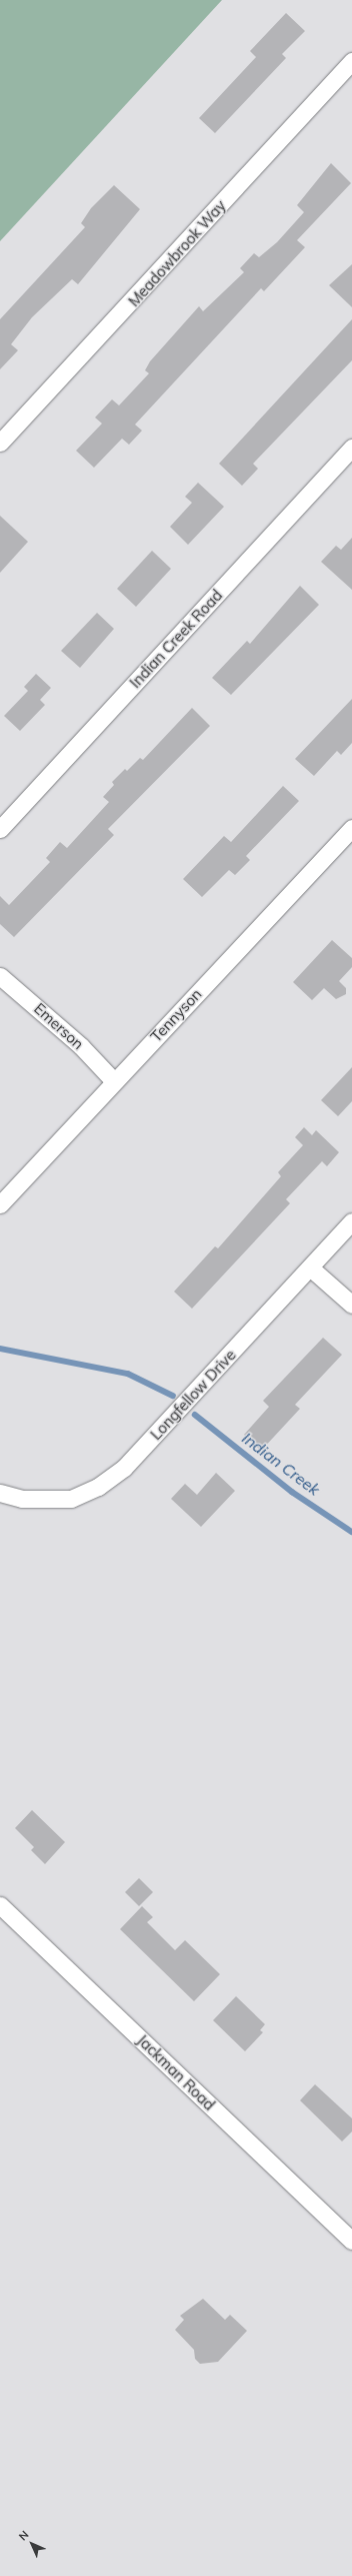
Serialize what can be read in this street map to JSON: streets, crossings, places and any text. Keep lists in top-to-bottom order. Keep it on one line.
{"streets":{"street":["Meadowbrook Way","Indian Creek Road","Tennyson","Emerson","Longfellow Drive","Jackman Road"]},"crossings":[["Tennyson","Emerson"]],"water":["Indian Creek"],"north":"top left"}
